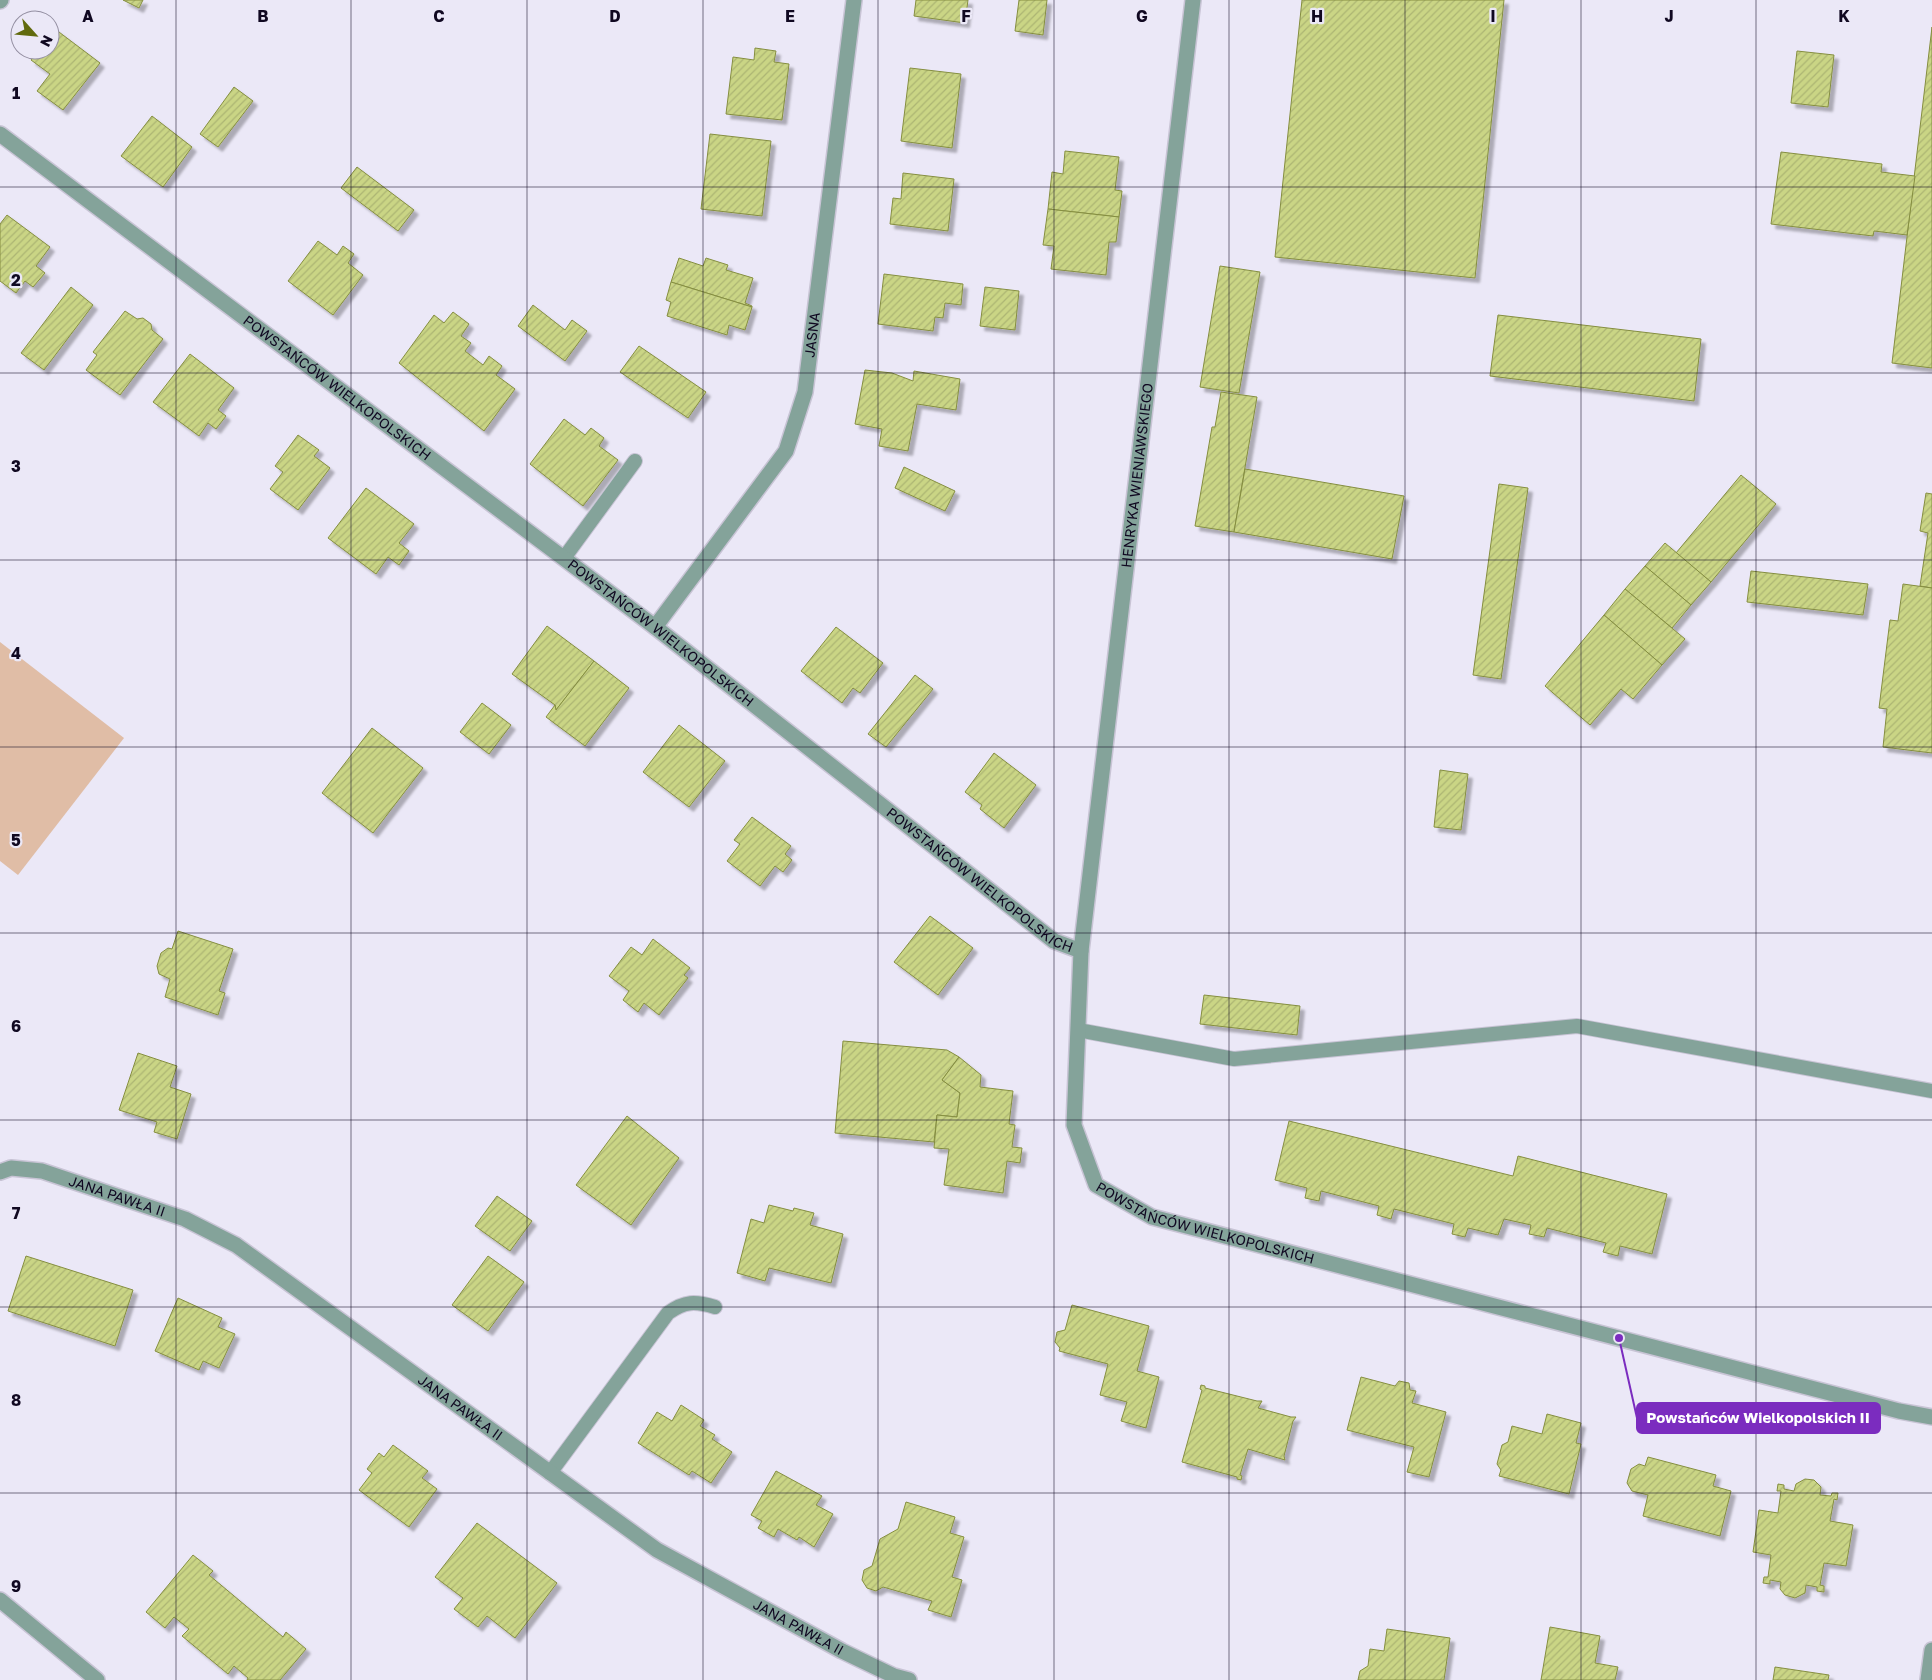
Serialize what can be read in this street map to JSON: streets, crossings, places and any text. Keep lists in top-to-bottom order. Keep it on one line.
{"streets":{"street":["JASNA","POWSTAŃCÓW WIELKOPOLSKICH","HENRYKA WIENIAWSKIEGO","JANA PAWŁA II"]},"crossings":[["JASNA","POWSTAŃCÓW WIELKOPOLSKICH"],["POWSTAŃCÓW WIELKOPOLSKICH","HENRYKA WIENIAWSKIEGO"]],"places":["Powstańców Wielkopolskich II"],"north":"bottom right","grid":{"columns":["A","B","C","D","E","F","G","H","I","J","K"],"rows":["1","2","3","4","5","6","7","8","9"]}}
